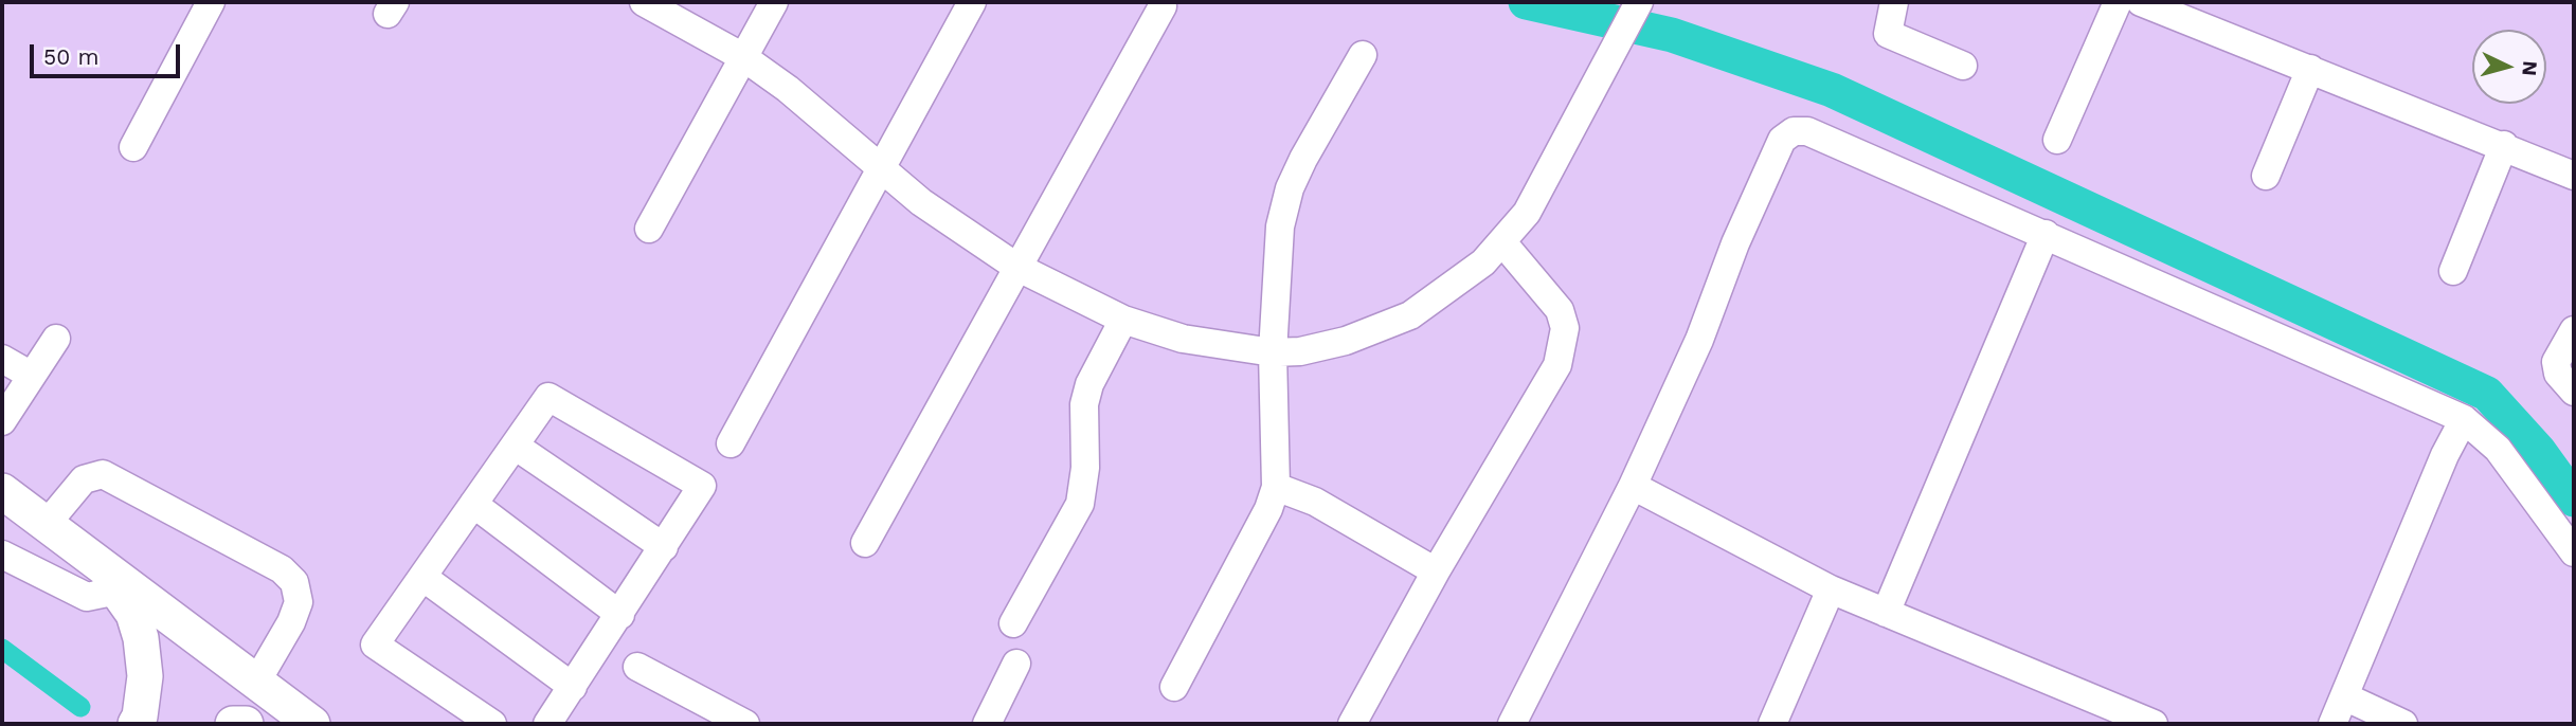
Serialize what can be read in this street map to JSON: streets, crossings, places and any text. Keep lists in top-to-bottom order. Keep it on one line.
{"scale_bar":"50 m","north":"right"}
